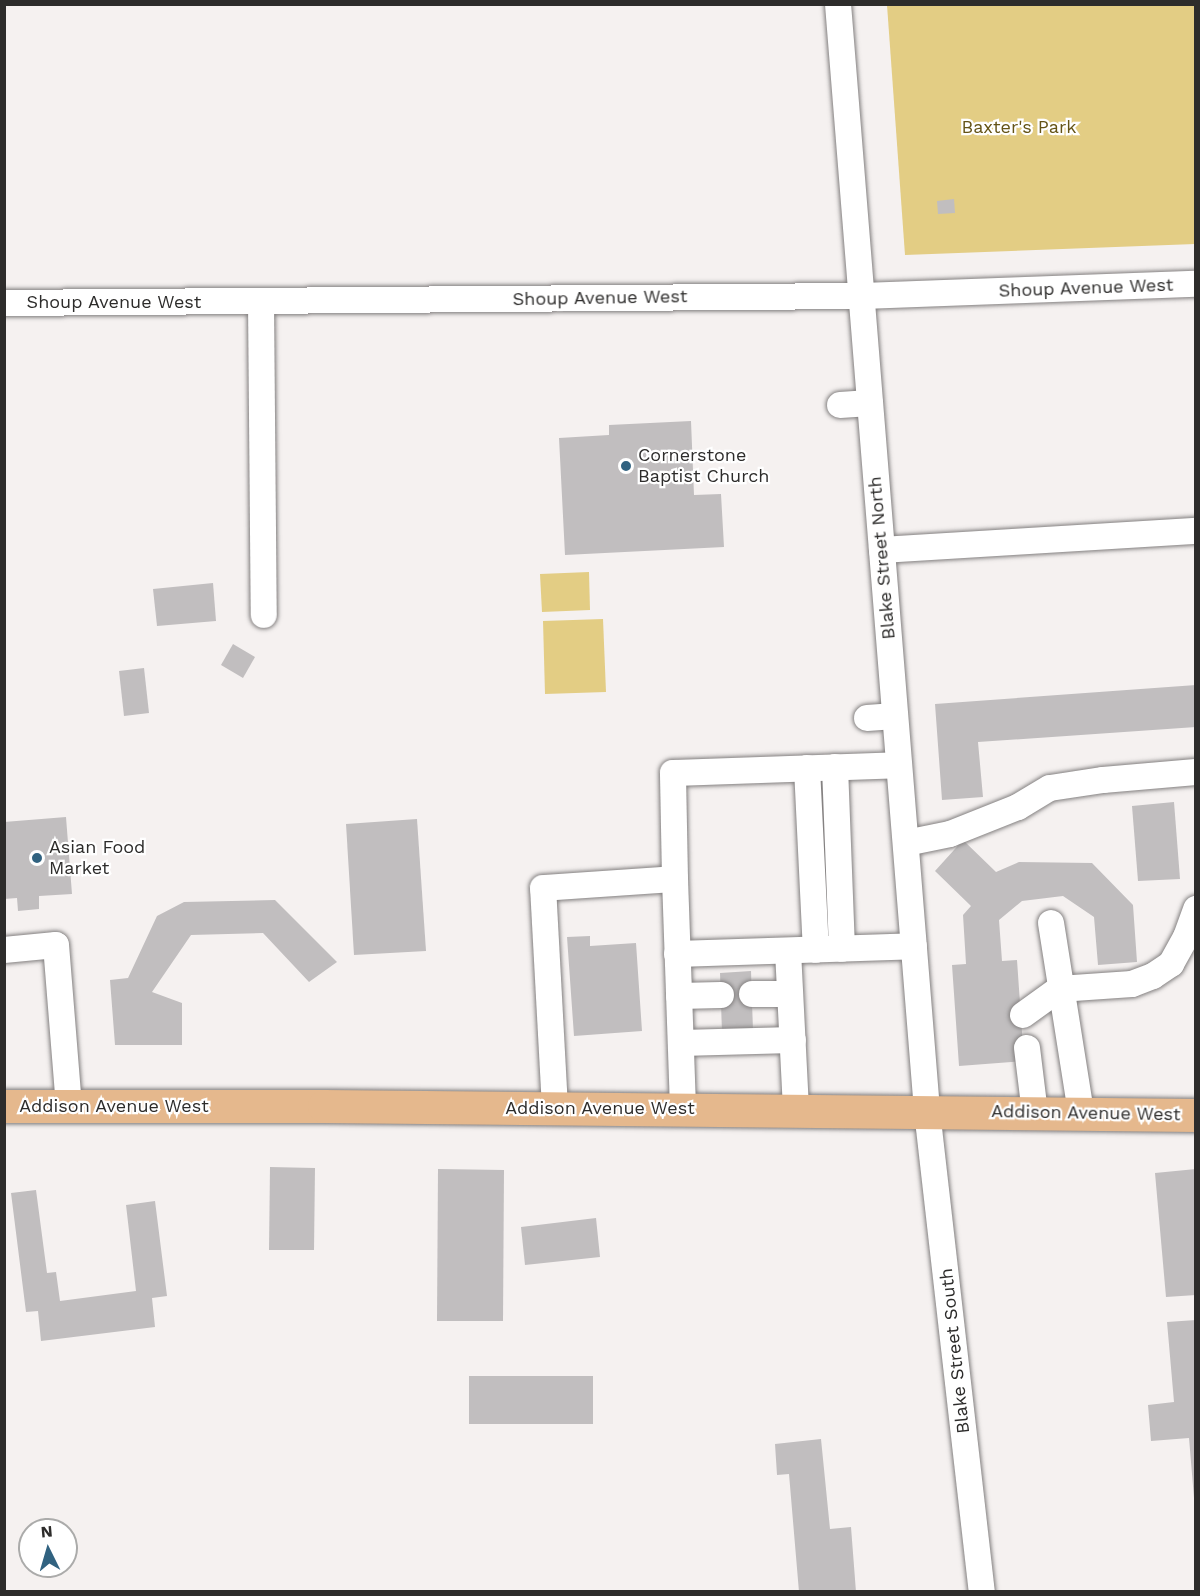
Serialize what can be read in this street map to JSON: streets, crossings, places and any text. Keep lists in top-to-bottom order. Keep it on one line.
{"streets":{"main road":["Addison Avenue West"],"street":["Shoup Avenue West","Blake Street North","Blake Street South"]},"crossings":[["Shoup Avenue West","Blake Street North"],["Blake Street North","Addison Avenue West"],["Blake Street North","Blake Street South"],["Addison Avenue West","Blake Street South"]],"parks":["Baxter's Park"],"places":["Cornerstone Baptist Church","Asian Food Market"],"north":"top"}
